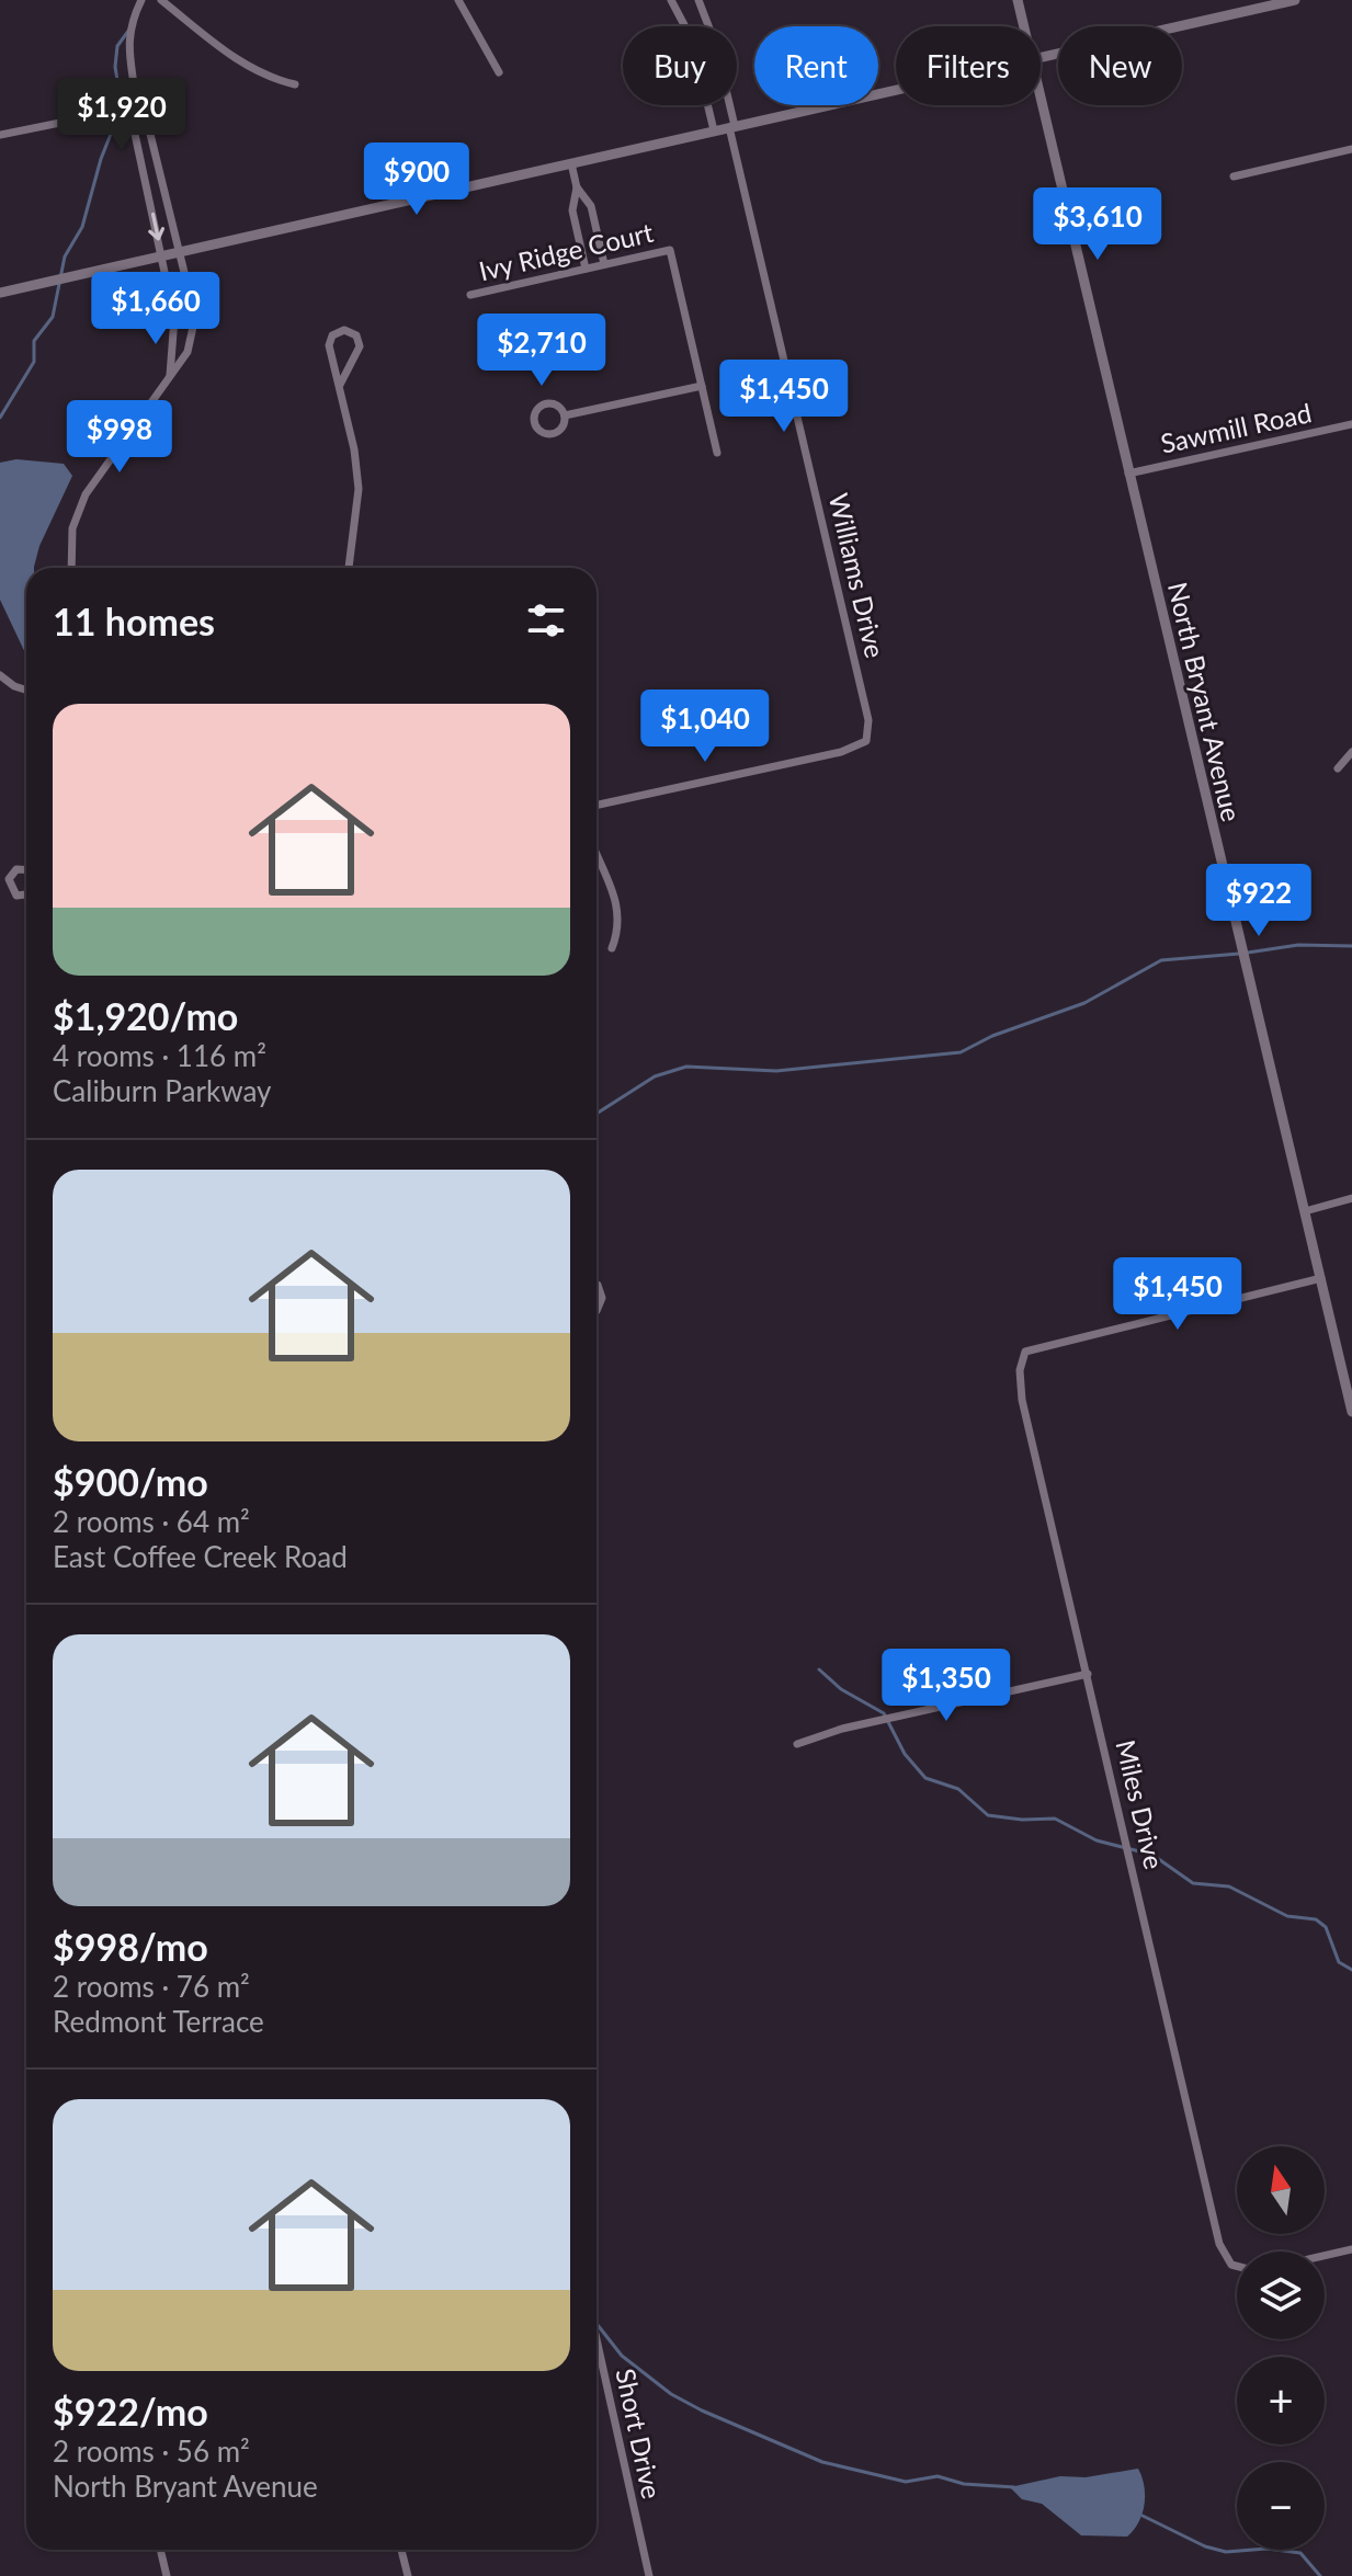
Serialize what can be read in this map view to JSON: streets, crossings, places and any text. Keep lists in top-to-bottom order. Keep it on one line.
{"streets":{"street":["Ivy Ridge Court","Sawmill Road","Williams Drive","North Bryant Avenue","Miles Drive","Short Drive"]},"crossings":[["Sawmill Road","North Bryant Avenue"],["North Bryant Avenue","Miles Drive"]],"north":"top","page":{"chip":["Buy","Rent","Filters","New"],"price":["$1,920","$900","$3,610","$1,660","$2,710","$1,450","$998","$1,040","$922","$1,450","$1,350"],"heading":"11 homes","list":[{"name":"$1,920/mo","note":"4 rooms · 116 m² · Caliburn Parkway"},{"name":"$900/mo","note":"2 rooms · 64 m² · East Coffee Creek Road"},{"name":"$998/mo","note":"2 rooms · 76 m² · Redmont Terrace"},{"name":"$922/mo","note":"2 rooms · 56 m² · North Bryant Avenue"}],"map_buttons":["+","−"]}}
